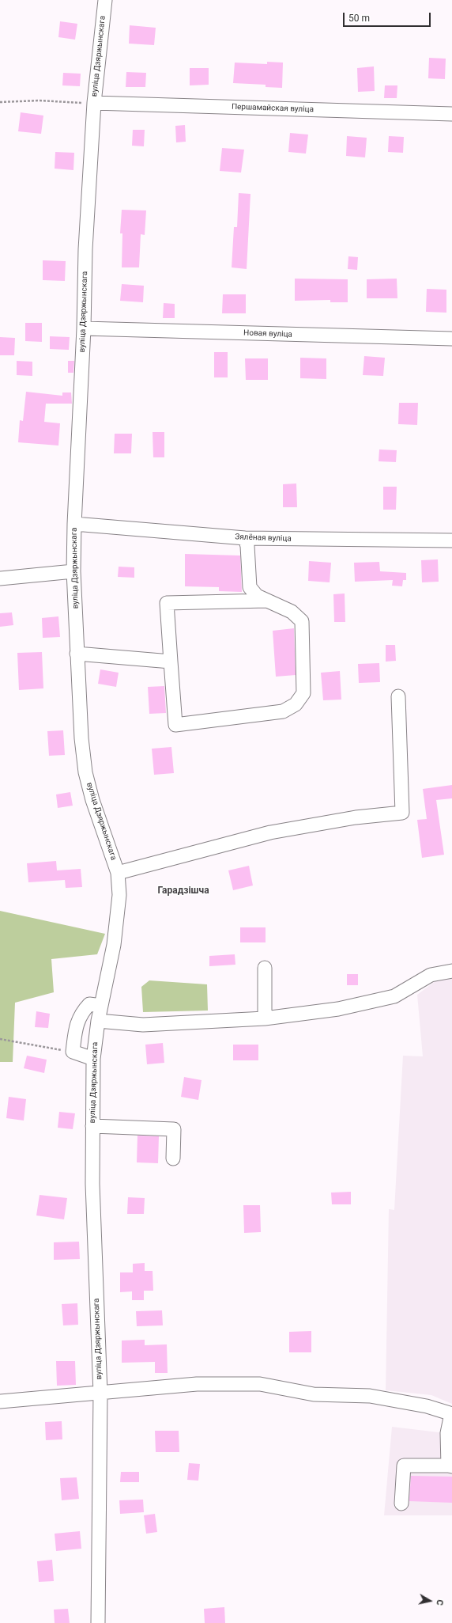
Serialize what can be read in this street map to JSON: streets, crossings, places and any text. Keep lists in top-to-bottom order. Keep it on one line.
{"streets":{"street":["вуліца Дзяржынскага","Першамайская вуліца","Новая вуліца","Зялёная вуліца"]},"crossings":[["вуліца Дзяржынскага","Першамайская вуліца"],["вуліца Дзяржынскага","Новая вуліца"],["вуліца Дзяржынскага","Зялёная вуліца"]],"districts":["Гарадзішча"],"scale_bar":"50 m","north":"right"}
